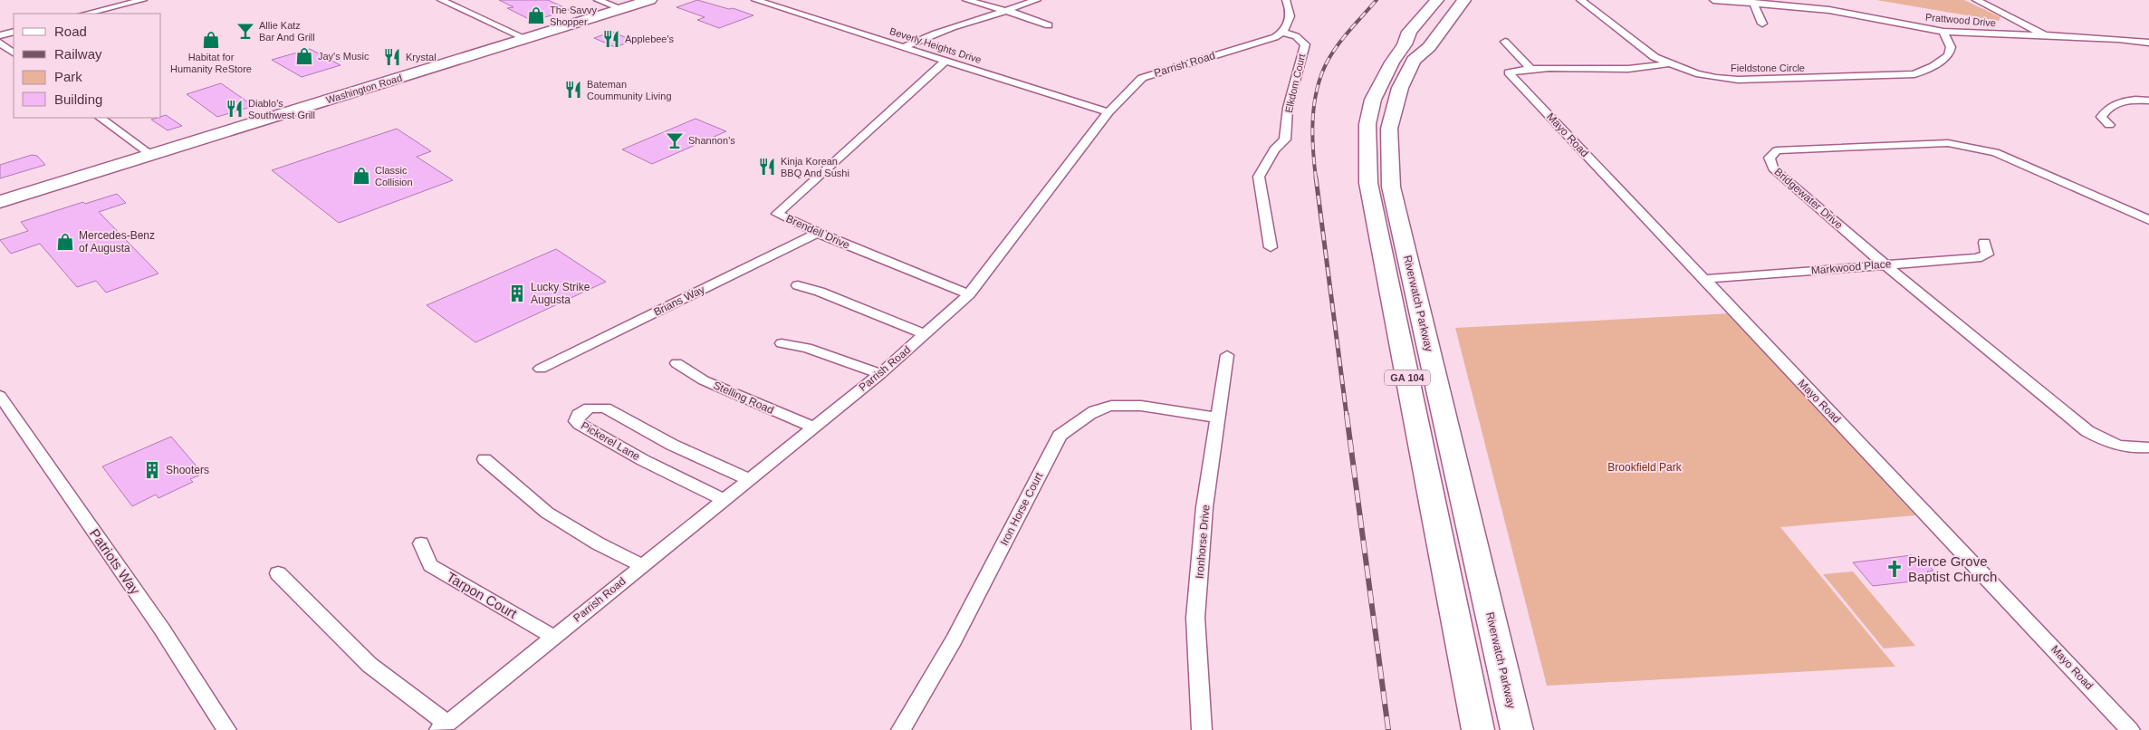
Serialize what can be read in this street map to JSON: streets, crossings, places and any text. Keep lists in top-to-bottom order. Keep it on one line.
{"streets":{"main road":["Washington Road","Riverwatch Parkway","GA 104"],"street":["Prattwood Drive","Beverly Heights Drive","Parrish Road","Fieldstone Circle","Elkdom Court","Mayo Road","Bridgewater Drive","Brendell Drive","Markwood Place","Brians Way","Stelling Road","Pickerel Lane","Iron Horse Court","Ironhorse Drive","Patriots Way","Tarpon Court"]},"crossings":[["Prattwood Drive","Fieldstone Circle"],["Beverly Heights Drive","Parrish Road"],["Beverly Heights Drive","Brendell Drive"],["Parrish Road","Elkdom Court"],["Parrish Road","Brendell Drive"],["Parrish Road","Stelling Road"],["Parrish Road","Pickerel Lane"],["Parrish Road","Tarpon Court"],["Mayo Road","Markwood Place"],["Bridgewater Drive","Markwood Place"],["Brendell Drive","Brians Way"],["Iron Horse Court","Ironhorse Drive"]],"parks":["Brookfield Park"],"places":{"shop":["The Savvy Shopper","Habitat for Humanity ReStore","Jay's Music","Classic Collision","Mercedes-Benz of Augusta"],"bar":["Allie Katz Bar And Grill","Shannon’s"],"restaurant":["Applebee's","Krystal","Bateman Coummunity Living","Diablo's Southwest Grill","Kinja Korean BBQ And Sushi"],"building":["Lucky Strike Augusta","Shooters"],"church":["Pierce Grove Baptist Church"]},"legend":["Road","Railway","Park","Building"]}
